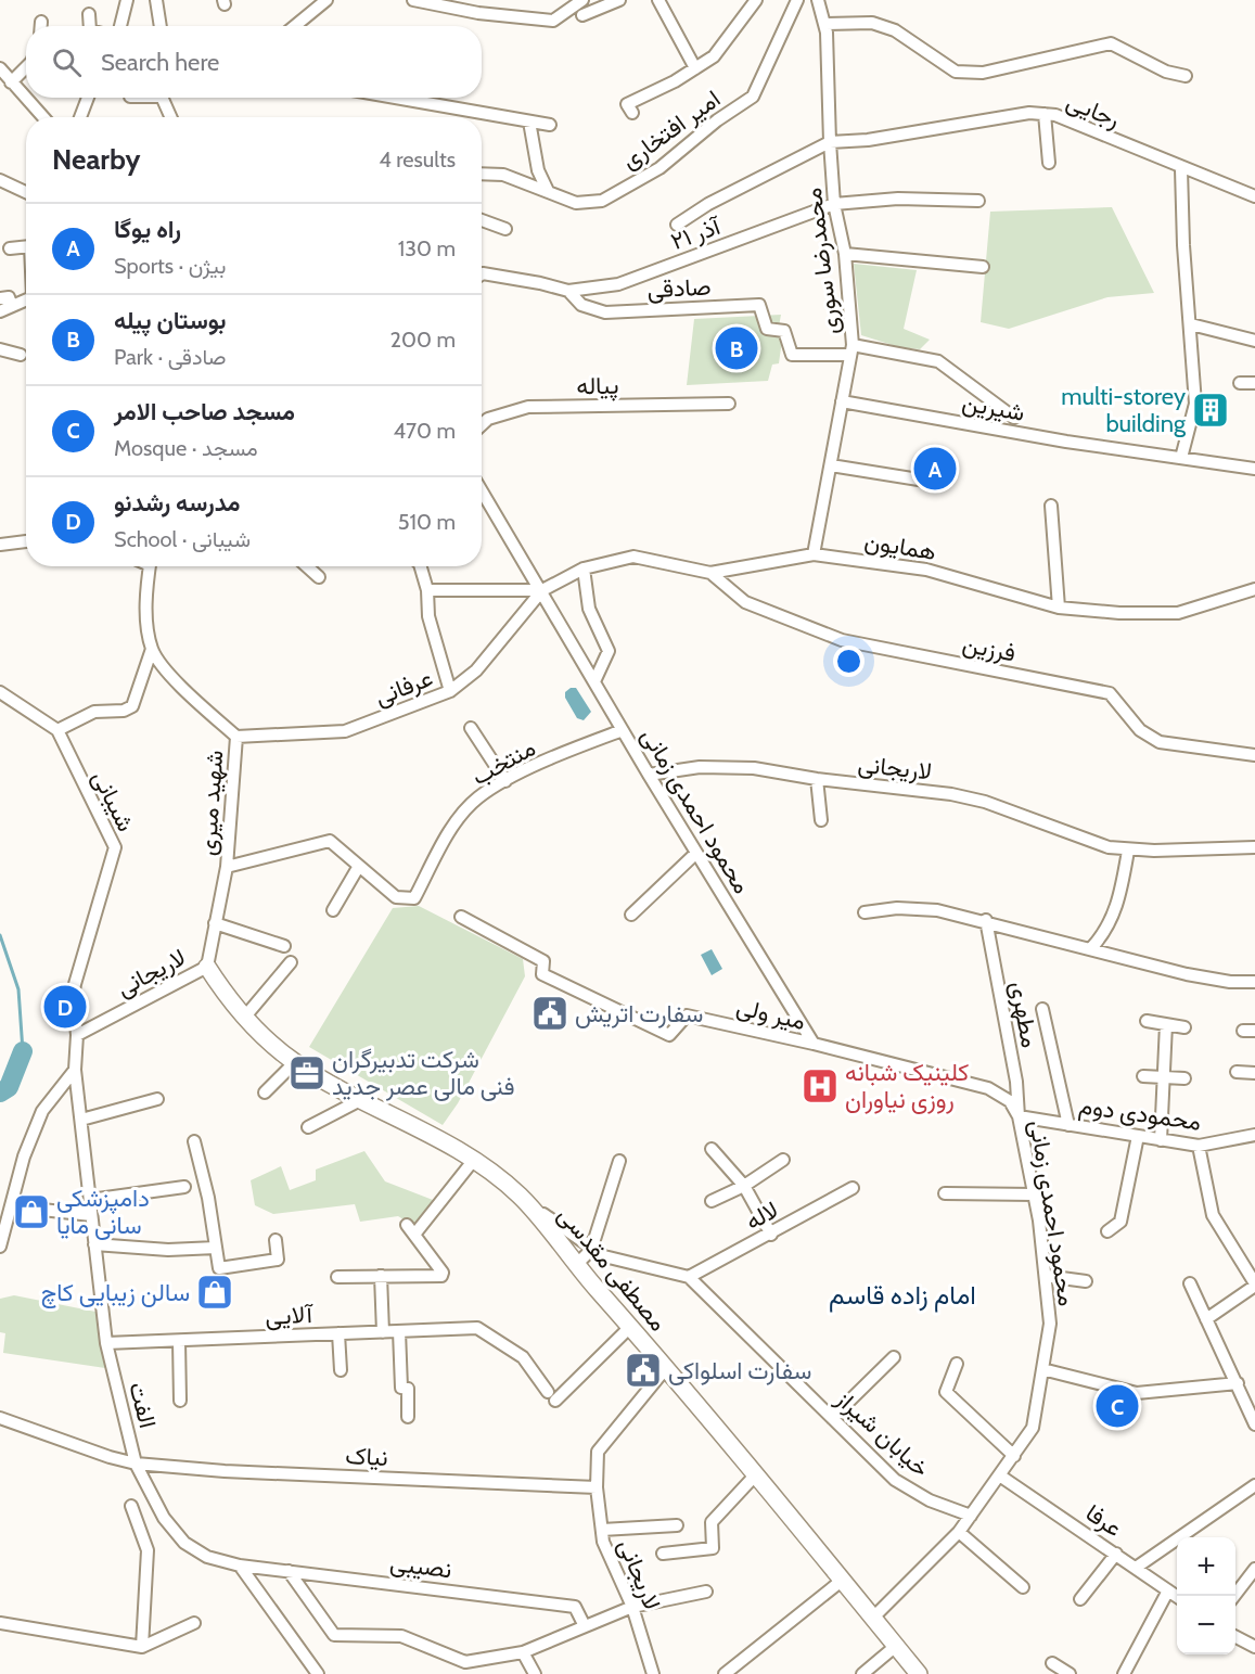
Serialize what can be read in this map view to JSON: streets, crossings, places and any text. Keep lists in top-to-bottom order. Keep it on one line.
{"streets":{"main road":["مصطفی مقدسی"],"street":["رجایی","امیر افتخاری","۲۱ آذر","محمدرضا سوری","صادقی","پیاله","شیرین","همایون","فرزین","عرفانی","منتخب","لاریجانی","شیبانی","شهید میری","محمود احمدی زمانی","میر ولی","مطهری","محمودی دوم","لاله","آلایی","الفت","خیابان شیراز","نیاک","عرفا","نصیبی"]},"crossings":[["رجایی","محمدرضا سوری"],["۲۱ آذر","محمدرضا سوری"],["۲۱ آذر","صادقی"],["محمدرضا سوری","صادقی"],["محمدرضا سوری","شیرین"],["محمدرضا سوری","همایون"],["همایون","فرزین"],["همایون","عرفانی"],["همایون","محمود احمدی زمانی"],["عرفانی","شهید میری"],["عرفانی","محمود احمدی زمانی"],["منتخب","محمود احمدی زمانی"],["لاریجانی","شیبانی"],["لاریجانی","شهید میری"],["لاریجانی","محمود احمدی زمانی"],["لاریجانی","مصطفی مقدسی"],["لاریجانی","نیاک"],["شهید میری","مصطفی مقدسی"],["محمود احمدی زمانی","میر ولی"],["محمود احمدی زمانی","مطهری"],["محمود احمدی زمانی","محمودی دوم"],["محمود احمدی زمانی","مصطفی مقدسی"],["محمود احمدی زمانی","خیابان شیراز"],["محمود احمدی زمانی","عرفا"],["مطهری","محمودی دوم"],["لاله","خیابان شیراز"],["مصطفی مقدسی","آلایی"],["آلایی","الفت"],["الفت","نیاک"],["الفت","نصیبی"]],"districts":["امام زاده قاسم"],"places":{"building":["multi-storey building"],"public building":["سفارت اتریش","سفارت اسلواکی"],"office":["شرکت تدبیرگران فنی مالی عصر جدید"],"hospital":["کلینیک شبانه روزی نیاوران"],"shop":["دامپزشکی سانی مایا","سالن زیبایی کاچ"]},"page":{"search":"Search here","heading":["Nearby","4 results"],"list":[{"mark":"A","name":"راه یوگا","note":"Sports · بیژن","value":"130 m"},{"mark":"B","name":"بوستان پیله","note":"Park · صادقی","value":"200 m"},{"mark":"C","name":"مسجد صاحب الامر","note":"Mosque · مسجد","value":"470 m"},{"mark":"D","name":"مدرسه رشدنو","note":"School · شیبانی","value":"510 m"}],"pins":["B","A","D","C"],"map_buttons":["+","−"]}}
